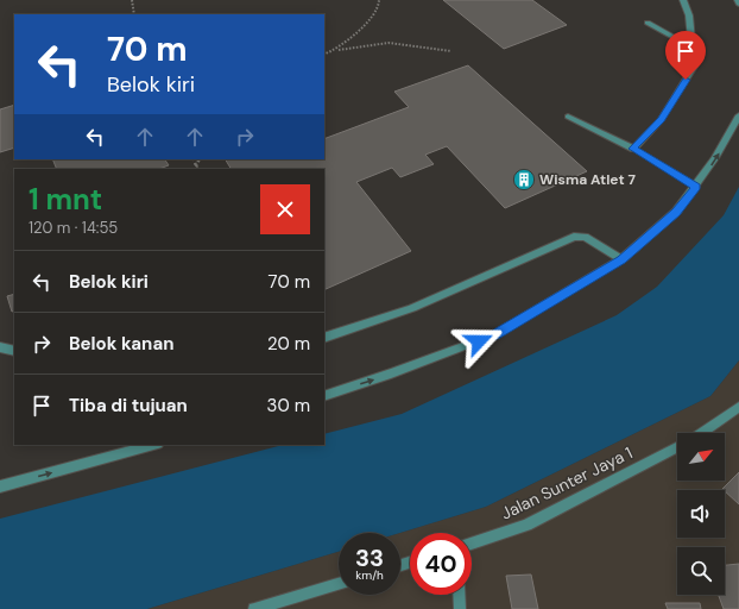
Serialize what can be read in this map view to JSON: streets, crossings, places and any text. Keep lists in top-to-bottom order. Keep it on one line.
{"streets":{"street":["Jalan Sunter Jaya 1"]},"places":{"building":["Wisma Atlet 7"]},"north":"top right","page":{"turn":["70 m","Belok kiri"],"heading":["1 mnt","120 m · 14:55"],"list":[{"name":"Belok kiri","value":"70 m"},{"name":"Belok kanan","value":"20 m"},{"name":"Tiba di tujuan","value":"30 m"}],"speed":"33 km/h","limit":"40"}}
